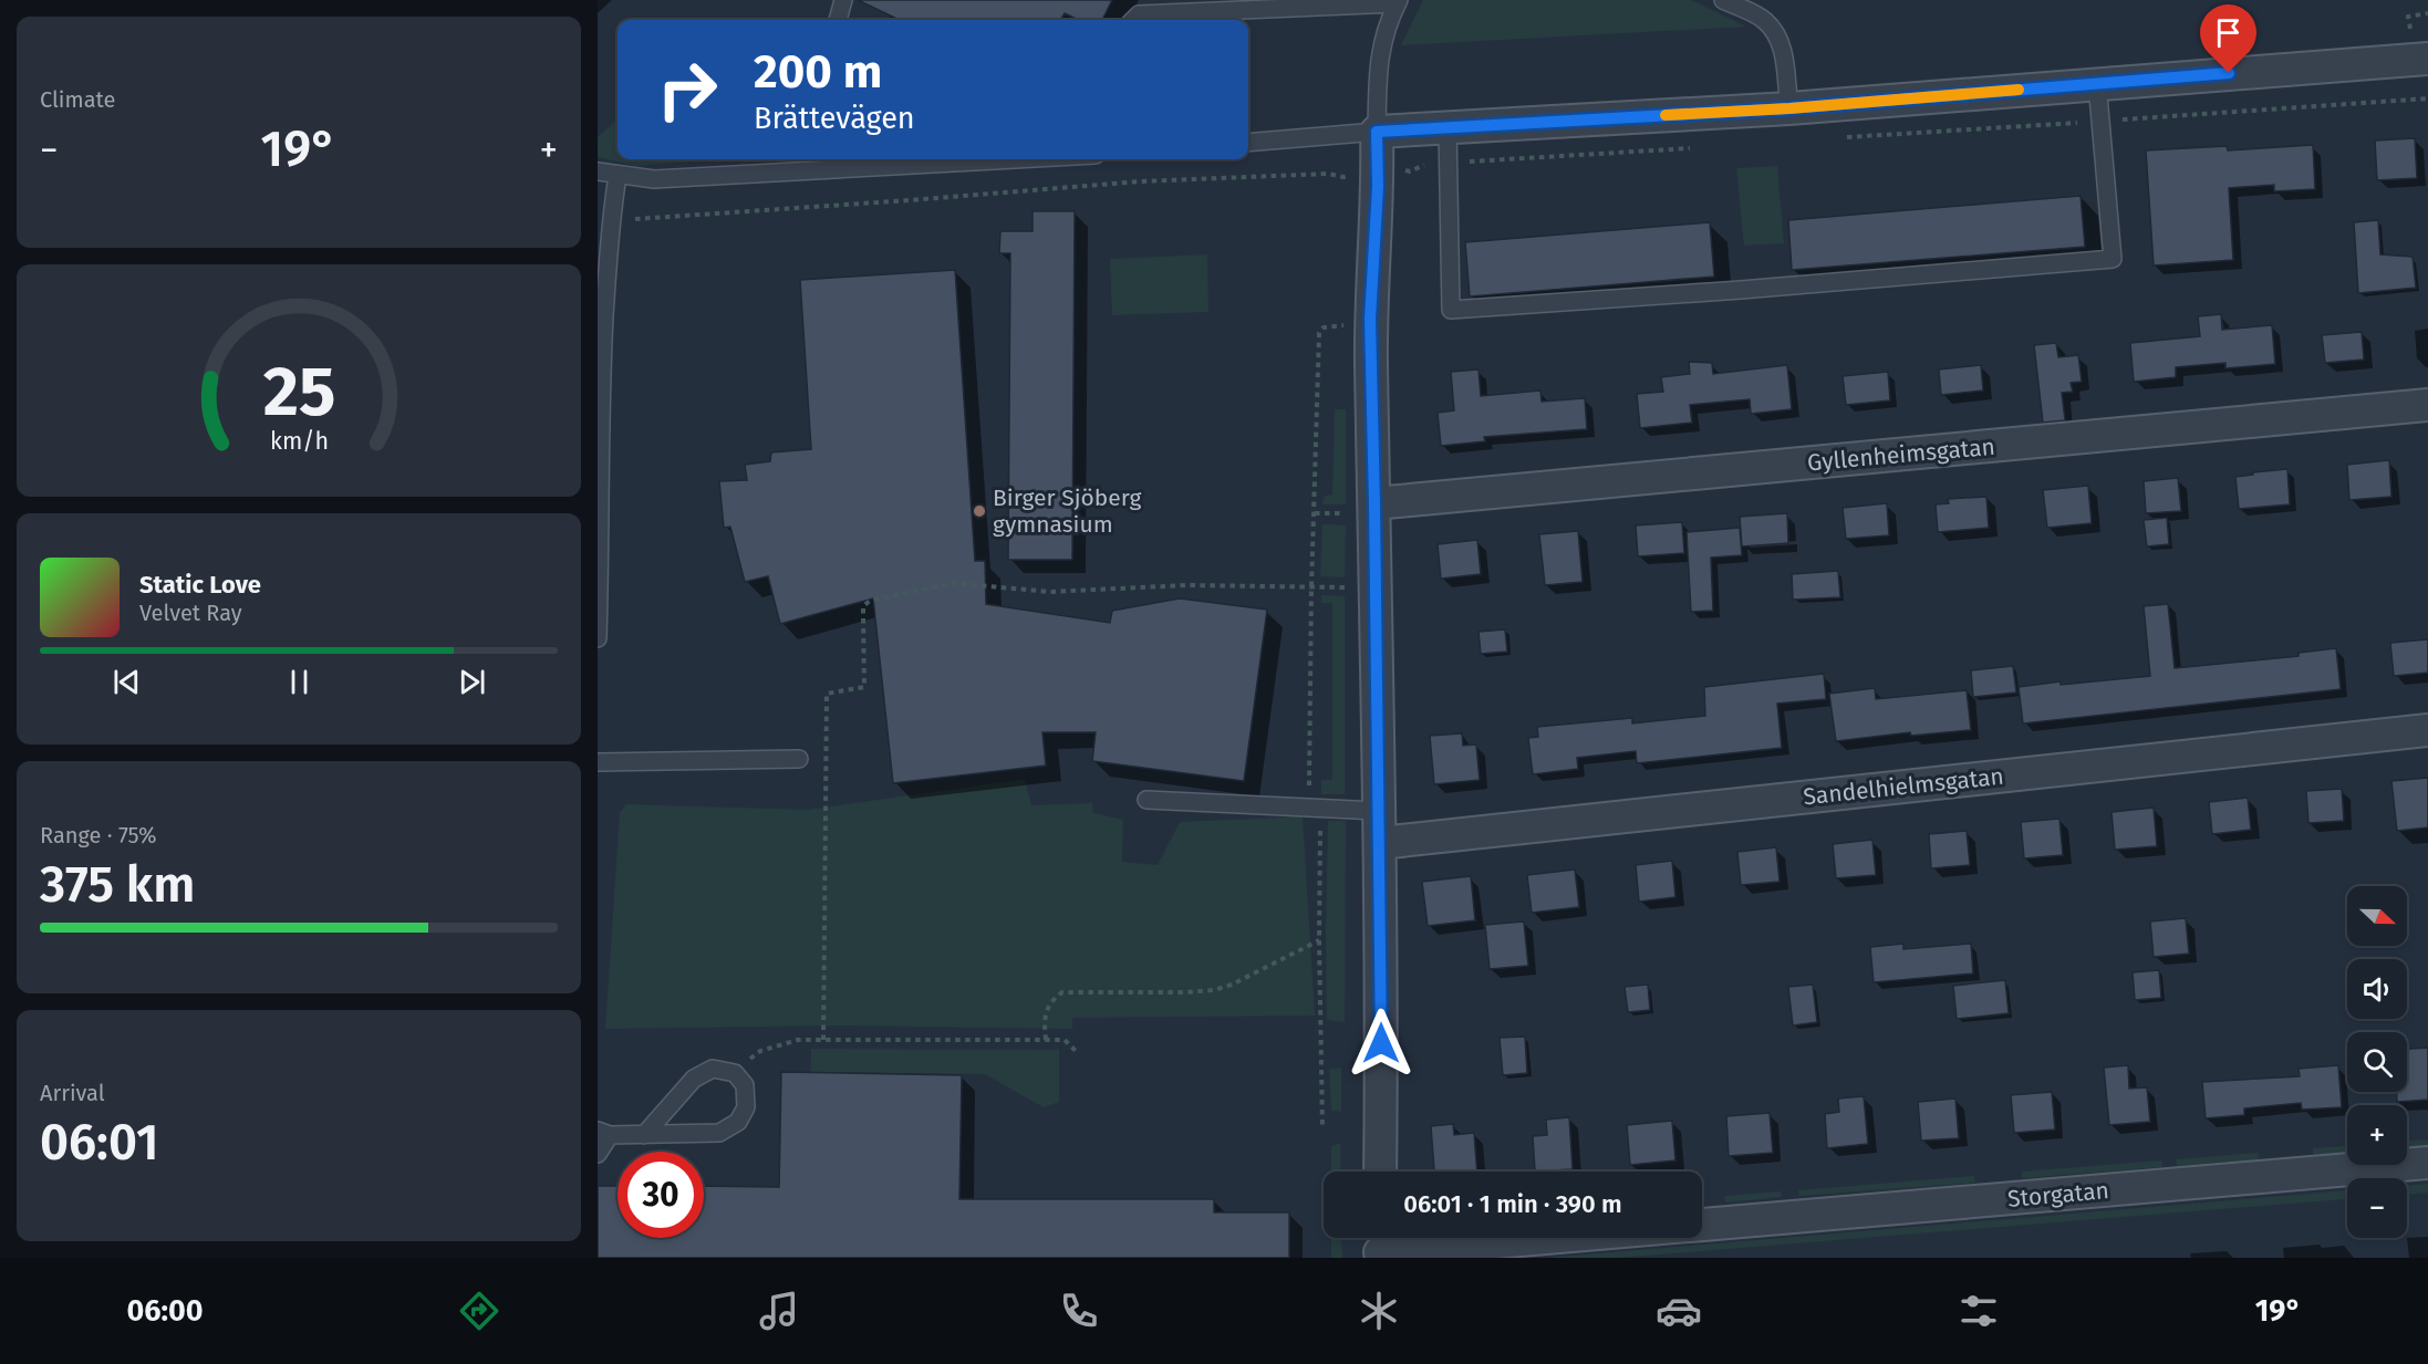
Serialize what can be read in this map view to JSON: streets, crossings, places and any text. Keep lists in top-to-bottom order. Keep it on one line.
{"streets":{"street":["Gyllenheimsgatan","Sandelhielmsgatan","Storgatan"]},"places":["Birger Sjöberg gymnasium"],"north":"right","page":{"tile":["Climate",["Range · 75%","375 km"],["Arrival","06:01"]],"turn":["200 m","Brättevägen"],"heat":["−","19°","+"],"song":["Static Love","Velvet Ray"],"map_buttons":["+","−"],"limit":"30","trip":"06:01 · 1 min · 390 m","tabs":["06:00","19°"],"gauge":["25","km/h"]}}
